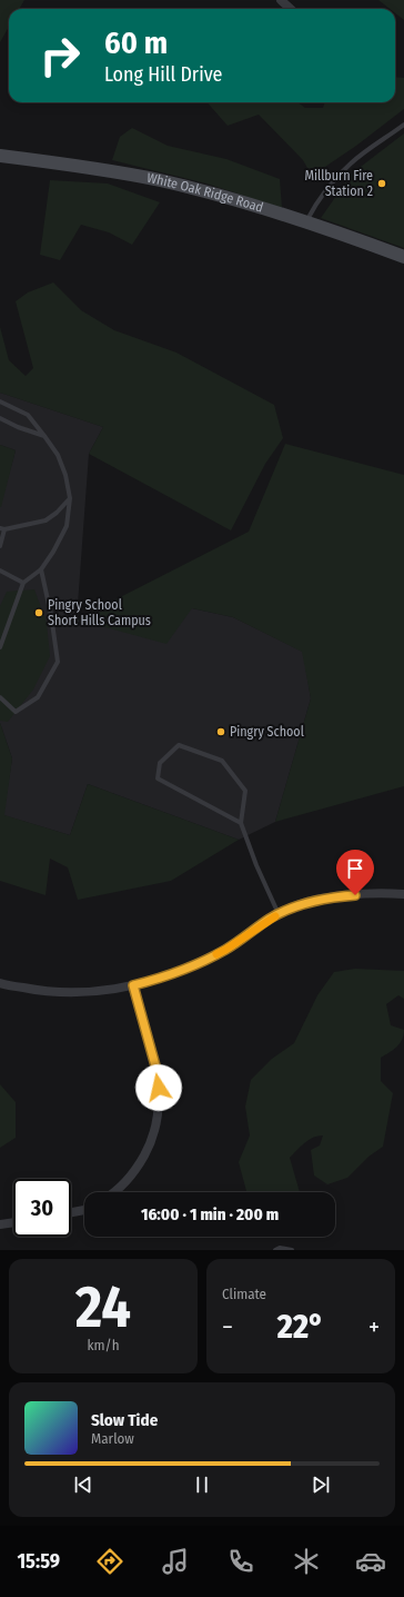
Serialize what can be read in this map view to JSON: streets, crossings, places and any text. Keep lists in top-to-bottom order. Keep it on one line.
{"streets":{"street":["White Oak Ridge Road"]},"places":["Millburn Fire Station 2","Pingry School Short Hills Campus","Pingry School"],"page":{"turn":["60 m","Long Hill Drive"],"limit":"30","trip":"16:00 · 1 min · 200 m","tile":[["24","km/h"],"Climate"],"heat":["−","22°","+"],"song":["Slow Tide","Marlow"],"tabs":"15:59"}}
